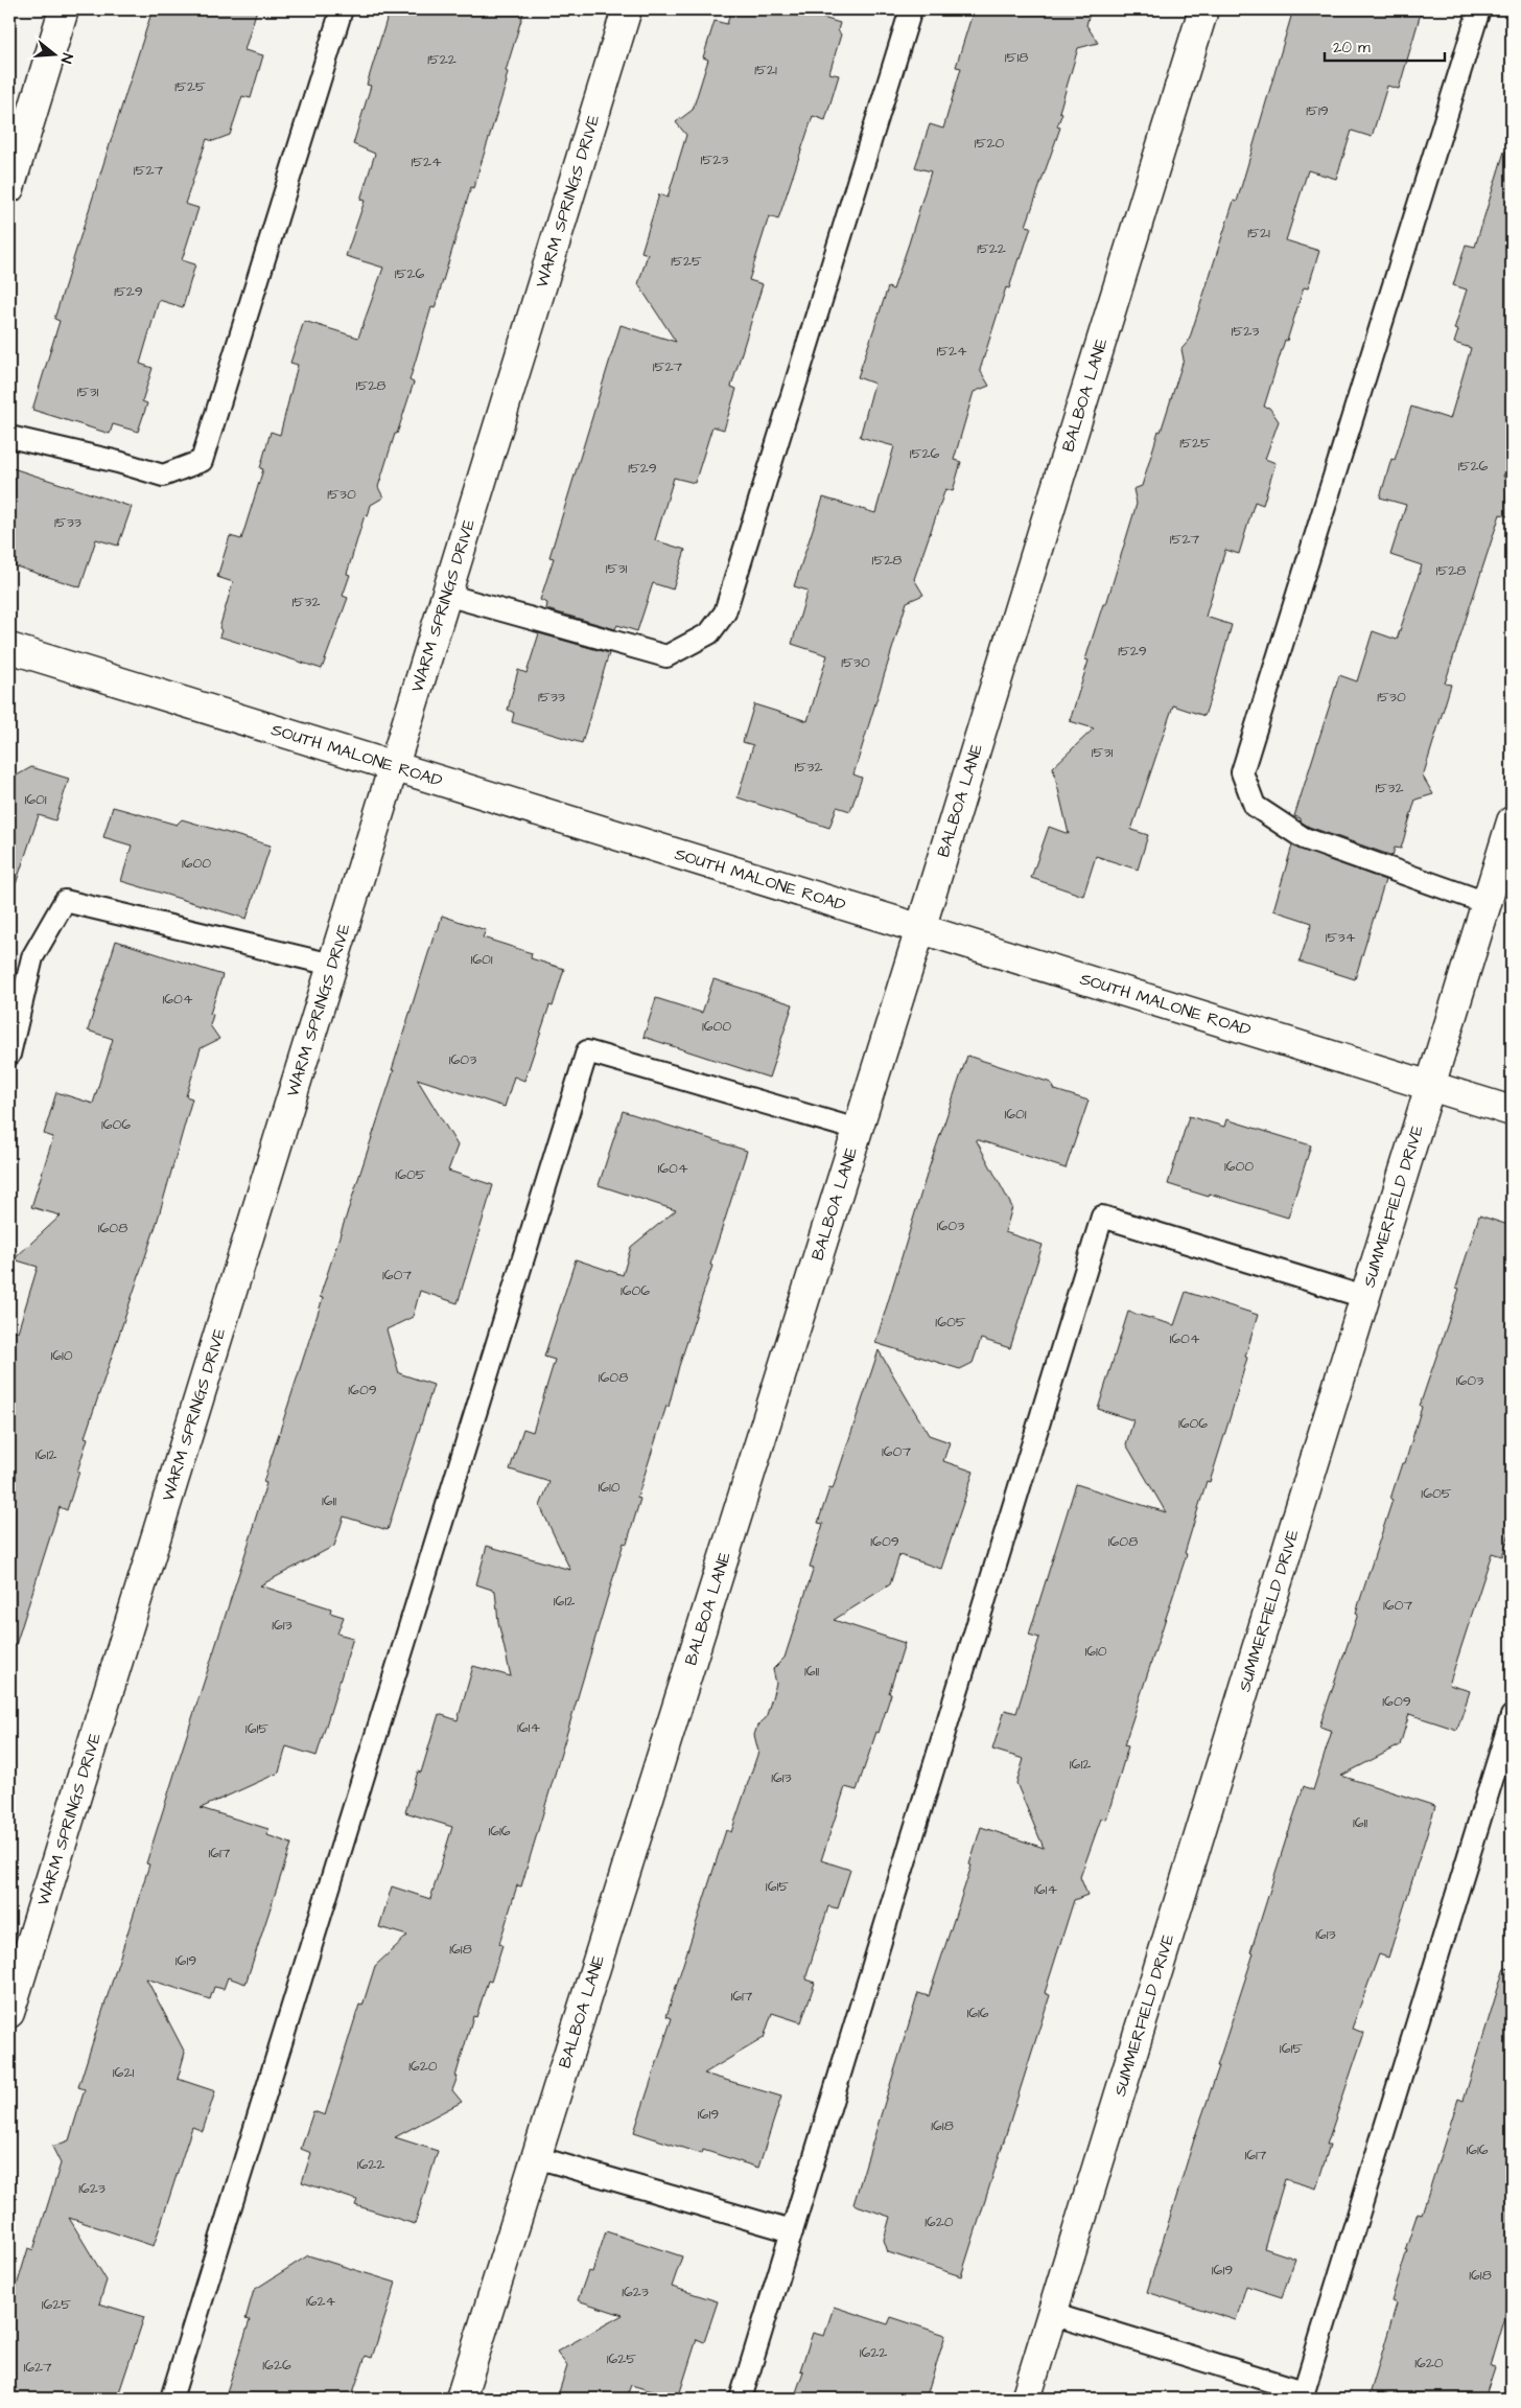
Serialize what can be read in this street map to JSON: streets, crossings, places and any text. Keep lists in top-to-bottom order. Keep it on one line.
{"streets":{"street":["WARM SPRINGS DRIVE","BALBOA LANE","SOUTH MALONE ROAD","SUMMERFIELD DRIVE"]},"crossings":[["WARM SPRINGS DRIVE","SOUTH MALONE ROAD"],["BALBOA LANE","SOUTH MALONE ROAD"],["SOUTH MALONE ROAD","SUMMERFIELD DRIVE"]],"house_numbers":["1518","1522","1521","1525","1519","1520","1523","1524","1527","1521","1522","1525","1526","1529","1523","1524","1527","1528","1531","1525","1526","1526","1529","1530","1533","1527","1528","1531","1528","1532","1529","1530","1533","1530","1531","1532","1532","1601","1600","1534","1601","1604","1600","1603","1601","1606","1600","1604","1605","1603","1608","1607","1606","1605","1604","1610","1608","1603","1609","1606","1607","1612","1610","1605","1611","1609","1608","1612","1607","1613","1610","1611","1609","1614","1615","1612","1613","1611","1616","1617","1615","1614","1613","1618","1619","1617","1616","1615","1620","1621","1619","1618","1616","1617","1622","1623","1620","1619","1618","1623","1624","1625","1622","1625","1620","1626","1627"],"scale_bar":"20 m","north":"right"}
